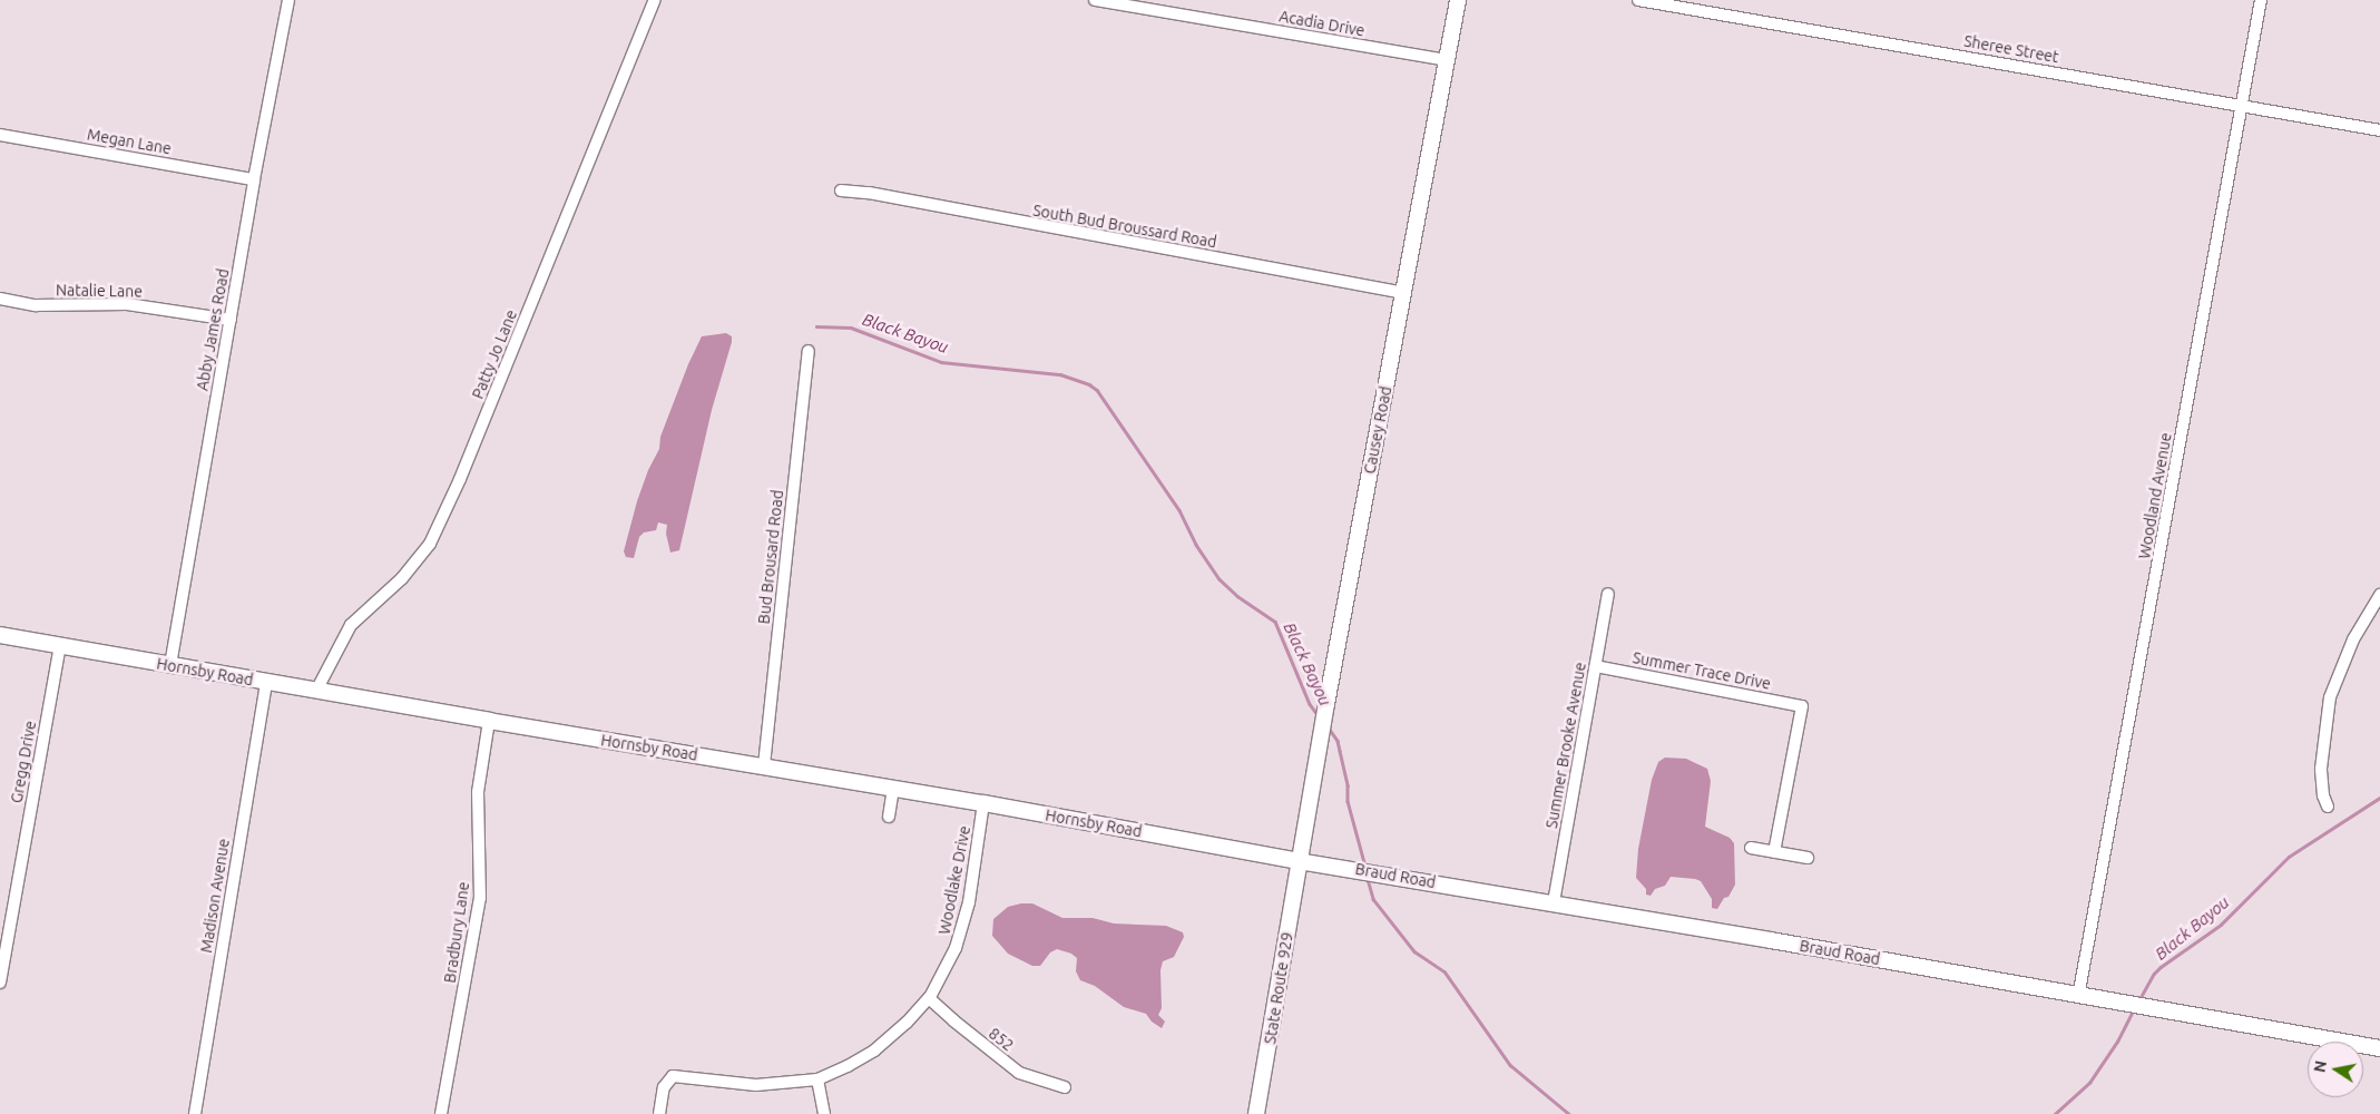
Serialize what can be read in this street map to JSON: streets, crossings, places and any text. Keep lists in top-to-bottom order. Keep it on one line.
{"streets":{"street":["Acadia Drive","Sheree Street","Megan Lane","South Bud Broussard Road","Natalie Lane","Abby James Road","Patty Jo Lane","Causey Road","Woodland Avenue","Bud Brousard Road","Summer Trace Drive","Hornsby Road","Summer Brooke Avenue","Gregg Drive","Braud Road","Woodlake Drive","Madison Avenue","Bradbury Lane","State Route 929","852"]},"crossings":[["Acadia Drive","Causey Road"],["Sheree Street","Woodland Avenue"],["Megan Lane","Abby James Road"],["South Bud Broussard Road","Causey Road"],["Natalie Lane","Abby James Road"],["Abby James Road","Hornsby Road"],["Patty Jo Lane","Hornsby Road"],["Causey Road","Hornsby Road"],["Causey Road","Braud Road"],["Causey Road","State Route 929"],["Woodland Avenue","Braud Road"],["Bud Brousard Road","Hornsby Road"],["Summer Trace Drive","Summer Brooke Avenue"],["Hornsby Road","Gregg Drive"],["Hornsby Road","Braud Road"],["Hornsby Road","Woodlake Drive"],["Hornsby Road","Madison Avenue"],["Hornsby Road","Bradbury Lane"],["Hornsby Road","State Route 929"],["Summer Brooke Avenue","Braud Road"],["Braud Road","State Route 929"],["Woodlake Drive","852"]],"water":["Black Bayou"],"north":"left"}
